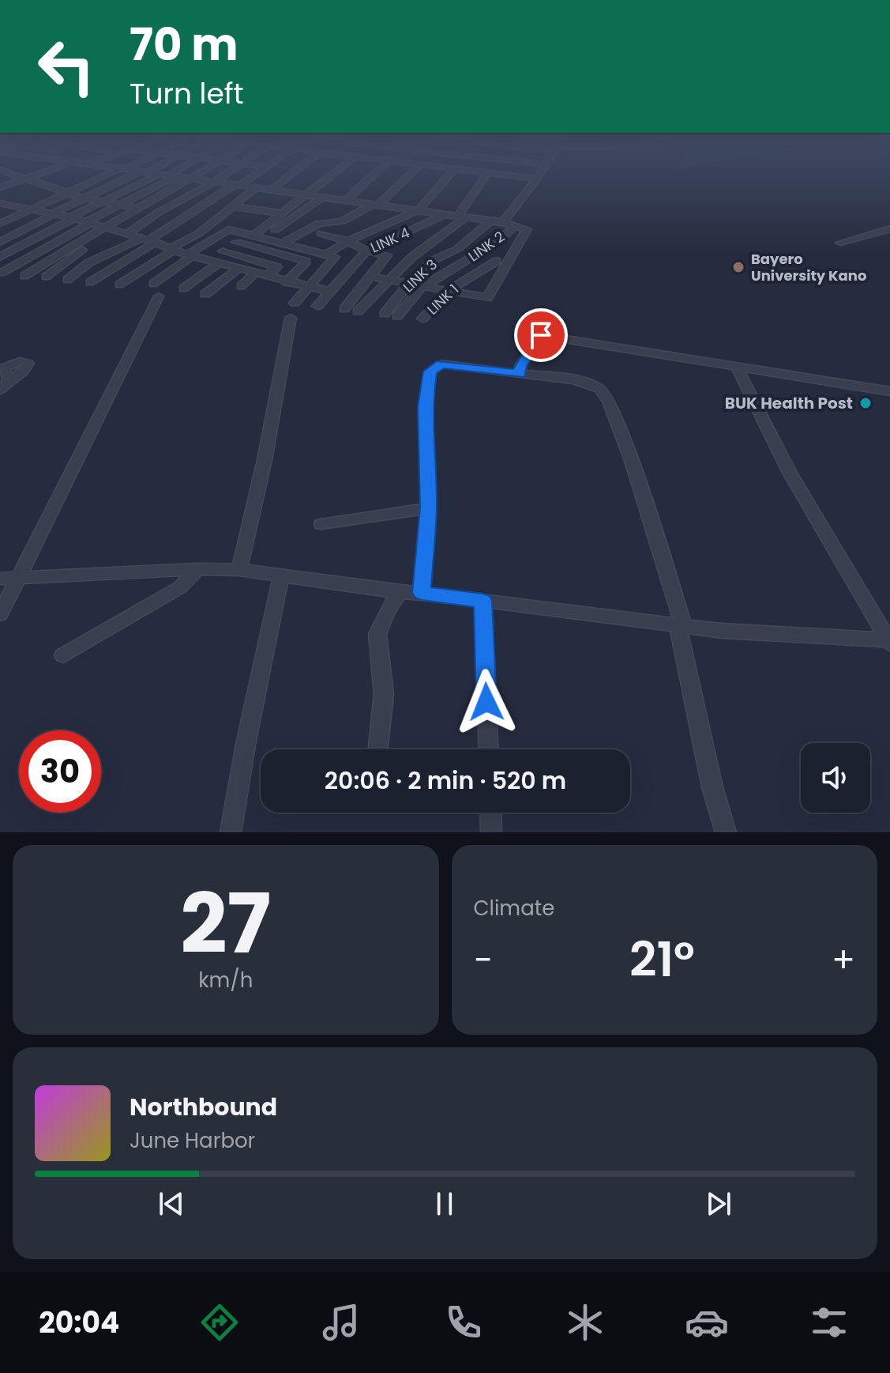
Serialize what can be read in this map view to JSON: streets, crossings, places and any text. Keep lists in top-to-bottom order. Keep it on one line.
{"streets":{"street":["LINK 4","LINK 2","LINK 3","LINK 1"]},"places":["Bayero University Kano","BUK Health Post"],"page":{"turn":["70 m","Turn left"],"limit":"30","trip":"20:06 · 2 min · 520 m","tile":[["27","km/h"],"Climate"],"heat":["−","21°","+"],"song":["Northbound","June Harbor"],"tabs":"20:04"}}
